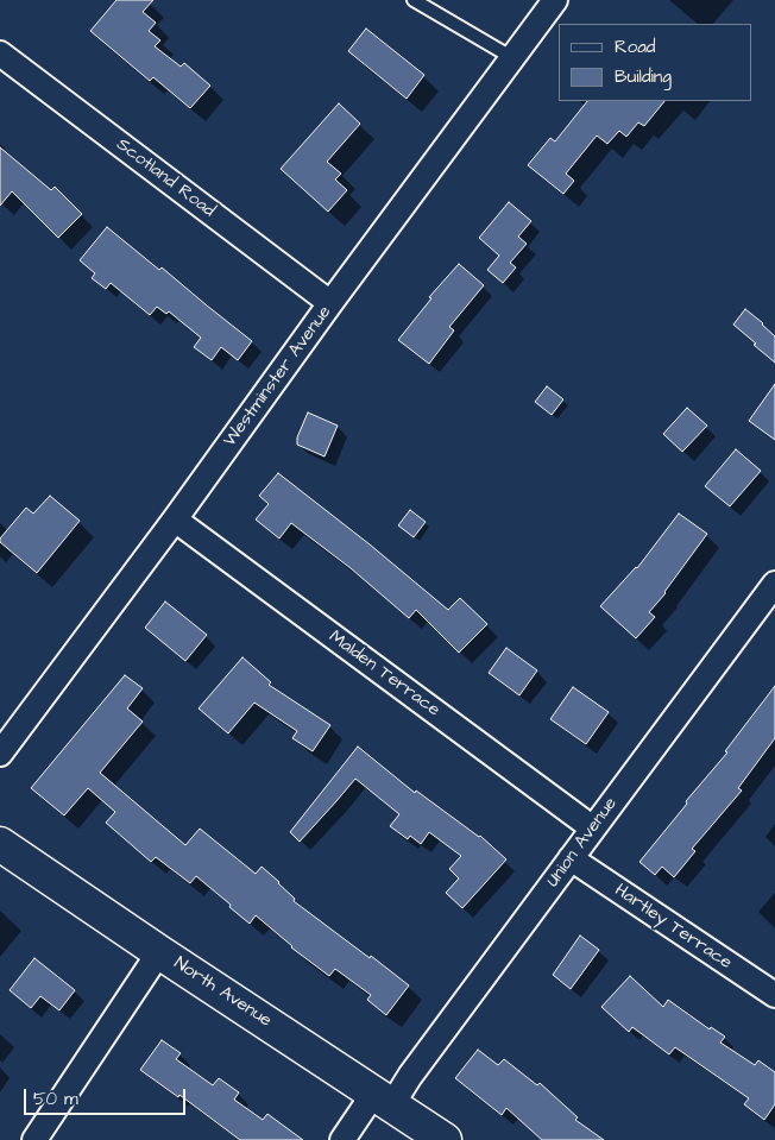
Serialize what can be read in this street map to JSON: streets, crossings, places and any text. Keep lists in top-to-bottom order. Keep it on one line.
{"streets":{"main road":["North Avenue"],"street":["Scotland Road","Westminster Avenue","Malden Terrace","Union Avenue","Hartley Terrace"]},"crossings":[["Scotland Road","Westminster Avenue"],["Westminster Avenue","Malden Terrace"],["Malden Terrace","Union Avenue"],["Union Avenue","Hartley Terrace"],["Union Avenue","North Avenue"]],"legend":["Road","Building"],"scale_bar":"50 m"}
